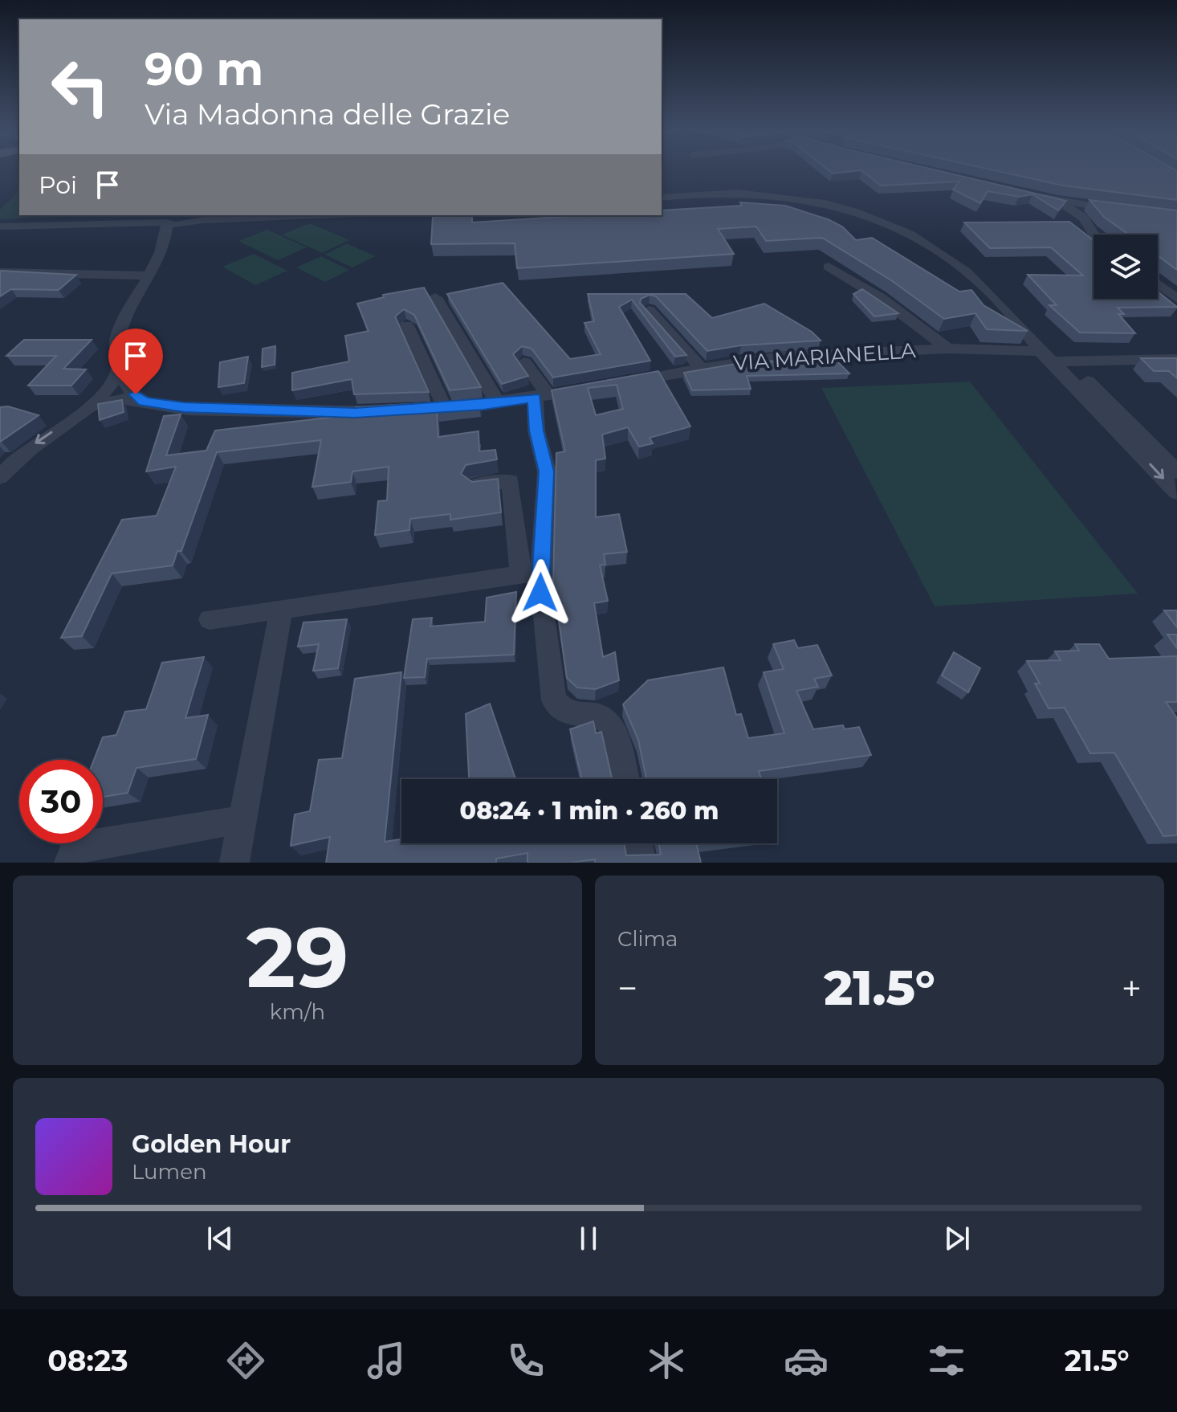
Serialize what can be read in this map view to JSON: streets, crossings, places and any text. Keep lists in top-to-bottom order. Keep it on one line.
{"streets":{"street":["VIA MARIANELLA"]},"page":{"turn":["90 m","Via Madonna delle Grazie"],"then":"Poi","limit":"30","trip":"08:24 · 1 min · 260 m","tile":[["29","km/h"],"Clima"],"heat":["−","21.5°","+"],"song":["Golden Hour","Lumen"],"tabs":["08:23","21.5°"]}}
